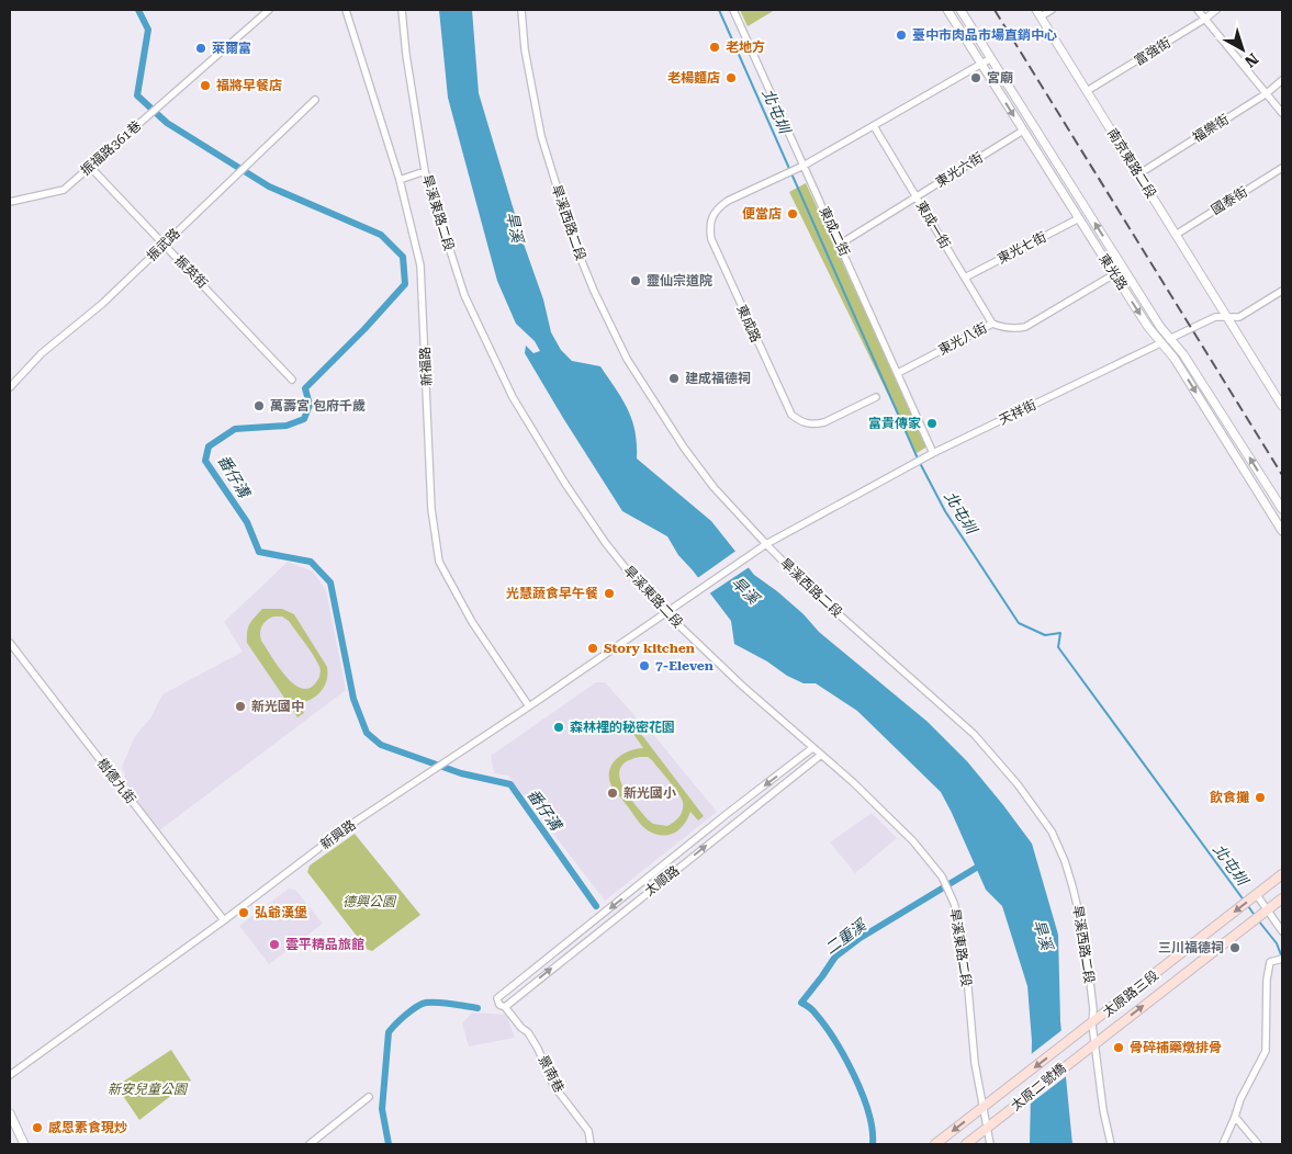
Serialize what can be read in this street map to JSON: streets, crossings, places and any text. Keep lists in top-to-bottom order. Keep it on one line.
{"streets":{"main road":["太原路三段","太原二號橋"],"street":["富強街","福樂街","振福路361巷","南京東路二段","東光六街","國泰街","旱溪東路二段","旱溪西路二段","東成一街","東成二街","振武路","東光七街","振英街","東光路","東成路","東光八街","新福路","天祥街","樹德九街","新興路","太順路","景南巷"]},"crossings":[["富強街","南京東路二段"],["福樂街","南京東路二段"],["振福路361巷","振英街"],["南京東路二段","國泰街"],["南京東路二段","天祥街"],["東光六街","東成一街"],["東光六街","東成二街"],["東光六街","東光路"],["旱溪東路二段","新興路"],["旱溪東路二段","太順路"],["旱溪東路二段","太原二號橋"],["旱溪西路二段","天祥街"],["旱溪西路二段","太原路三段"],["東成一街","東光七街"],["東成一街","東光八街"],["東成二街","東成路"],["東成二街","東光八街"],["東成二街","天祥街"],["振武路","振英街"],["東光七街","東光路"],["東光路","東光八街"],["東光路","天祥街"],["新福路","新興路"],["天祥街","新興路"],["樹德九街","新興路"],["太順路","景南巷"],["太原路三段","太原二號橋"]],"water":["北屯圳","旱溪","番仔溝","二重溪"],"parks":["德興公園","新安兒童公園"],"places":["臺中市肉品市場直銷中心","老地方","萊爾富","老楊麵店","宮廟","福將早餐店","便當店","靈仙宗道院","建成福德祠","萬壽宮 包府千歲","富貴傳家","光慧蔬食早午餐","Story kitchen","7-Eleven","新光國中","森林裡的秘密花園","新光國小","飲食攤","弘爺漢堡","雲平精品旅館","三川福德祠","骨碎補藥燉排骨","感恩素食現炒"],"north":"bottom right"}
